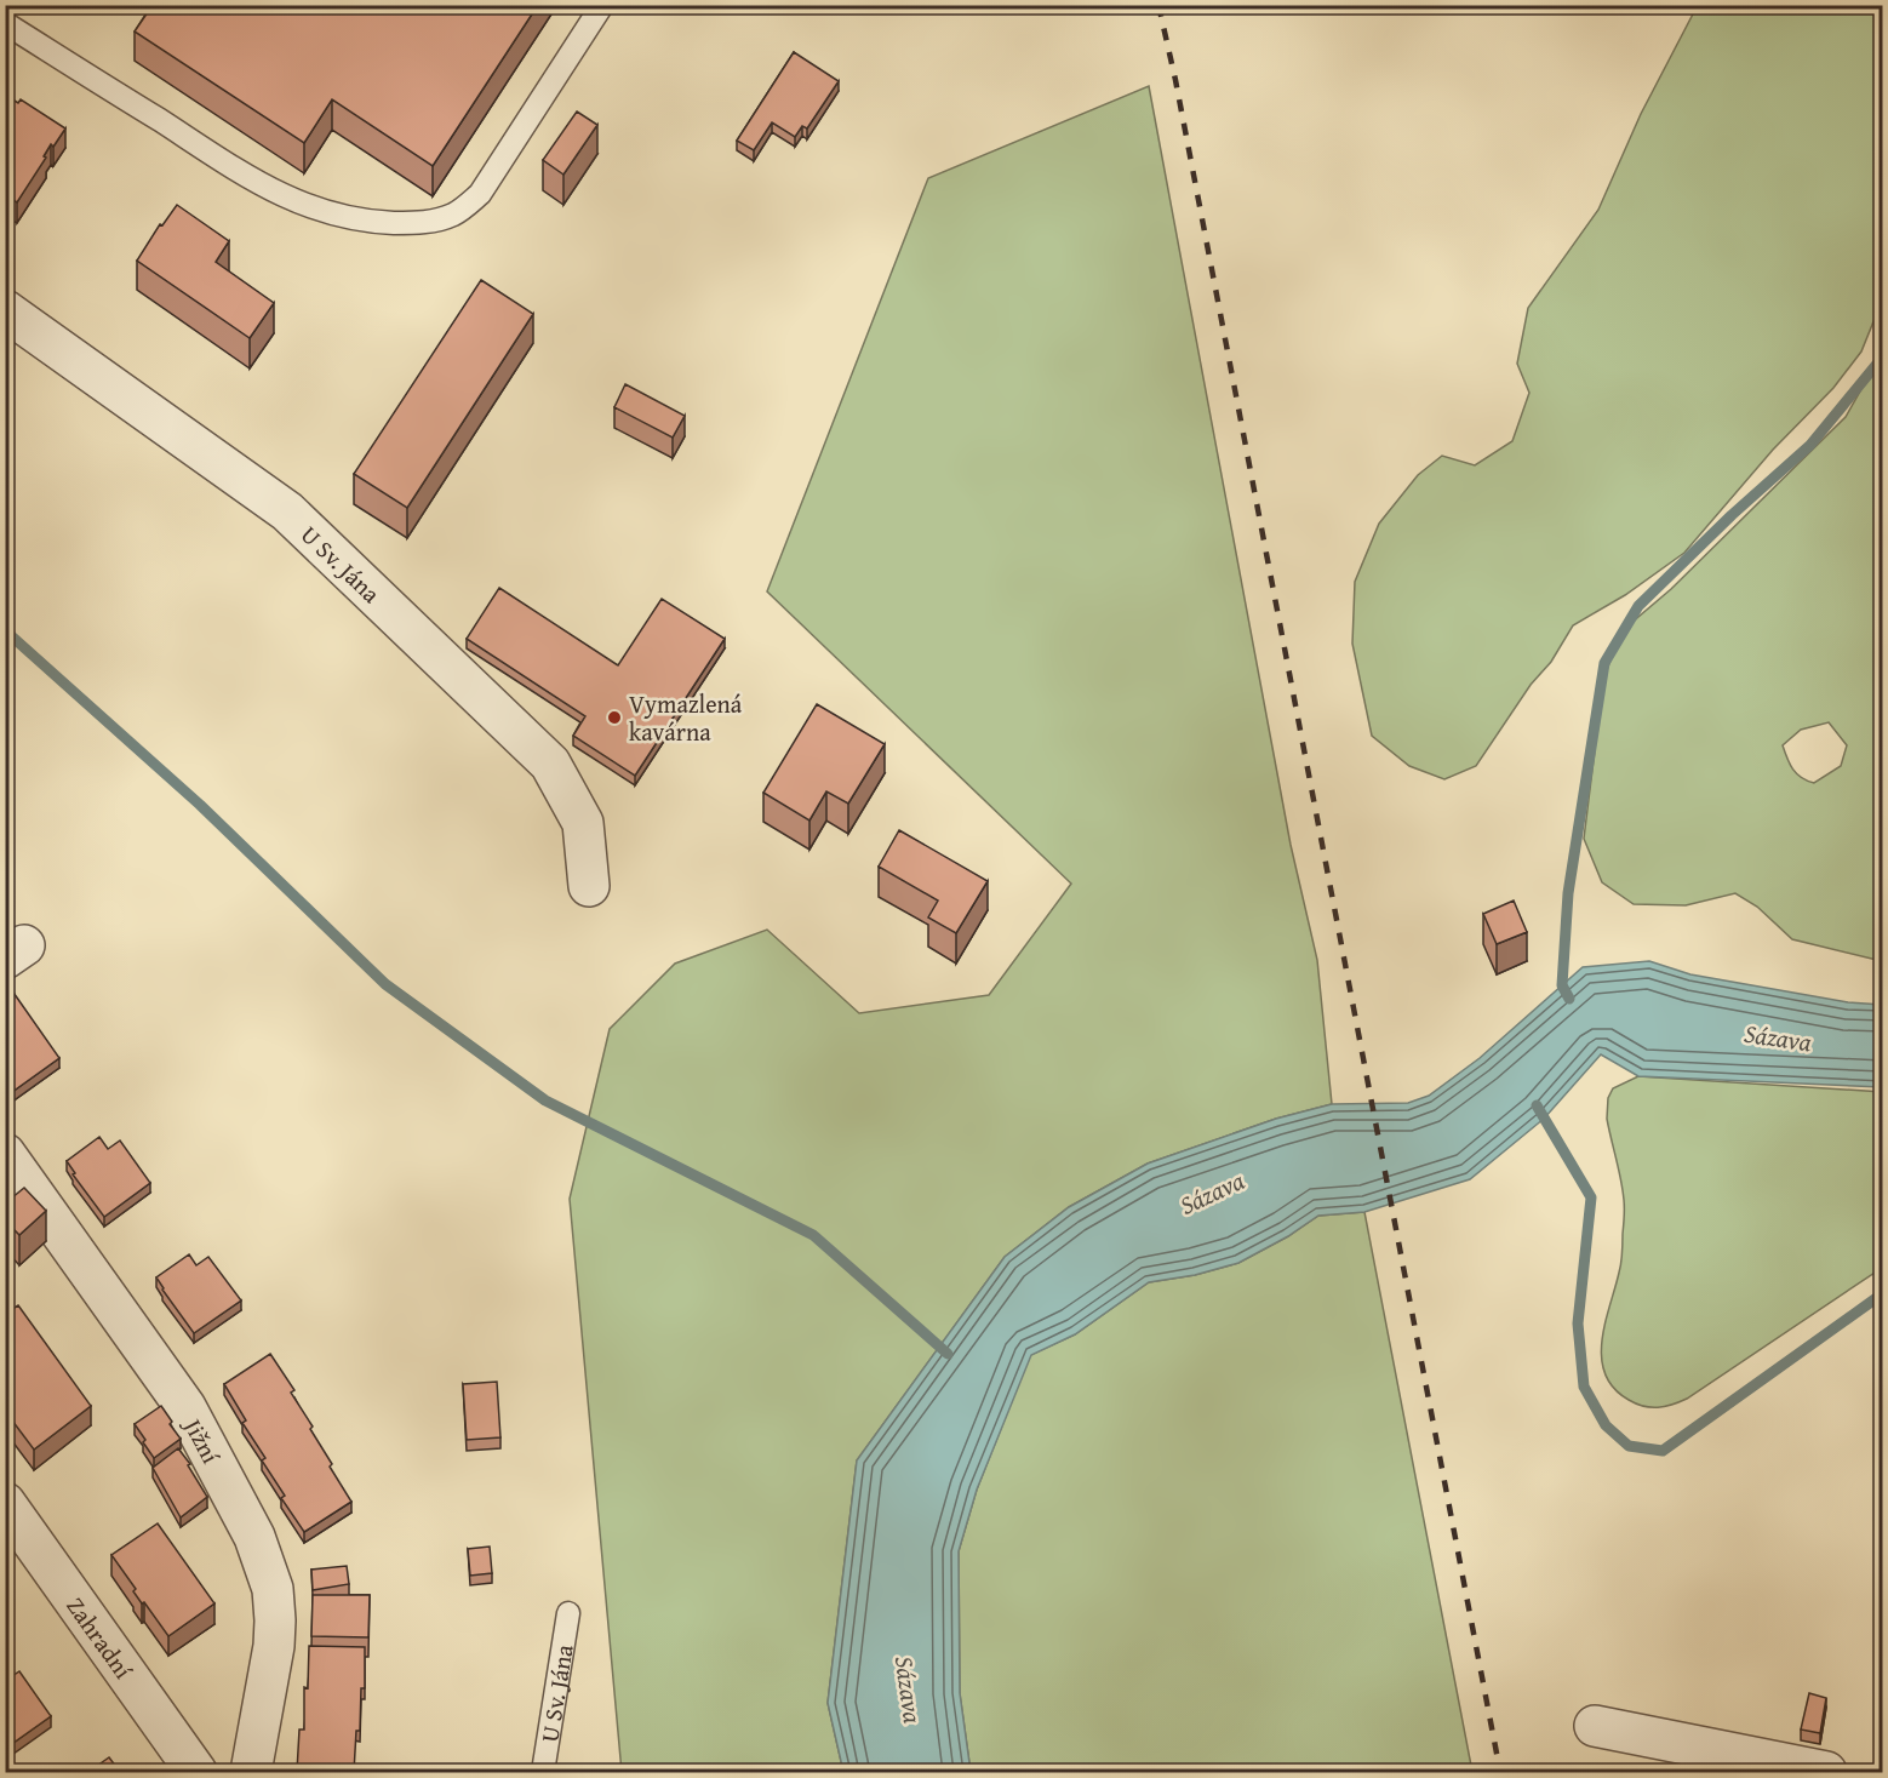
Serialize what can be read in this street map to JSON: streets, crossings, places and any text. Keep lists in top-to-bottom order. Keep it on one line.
{"streets":{"street":["U Sv. Jána","Jižní","Zahradní"]},"water":["Sázava"],"places":["Vymazlená kavárna"]}
